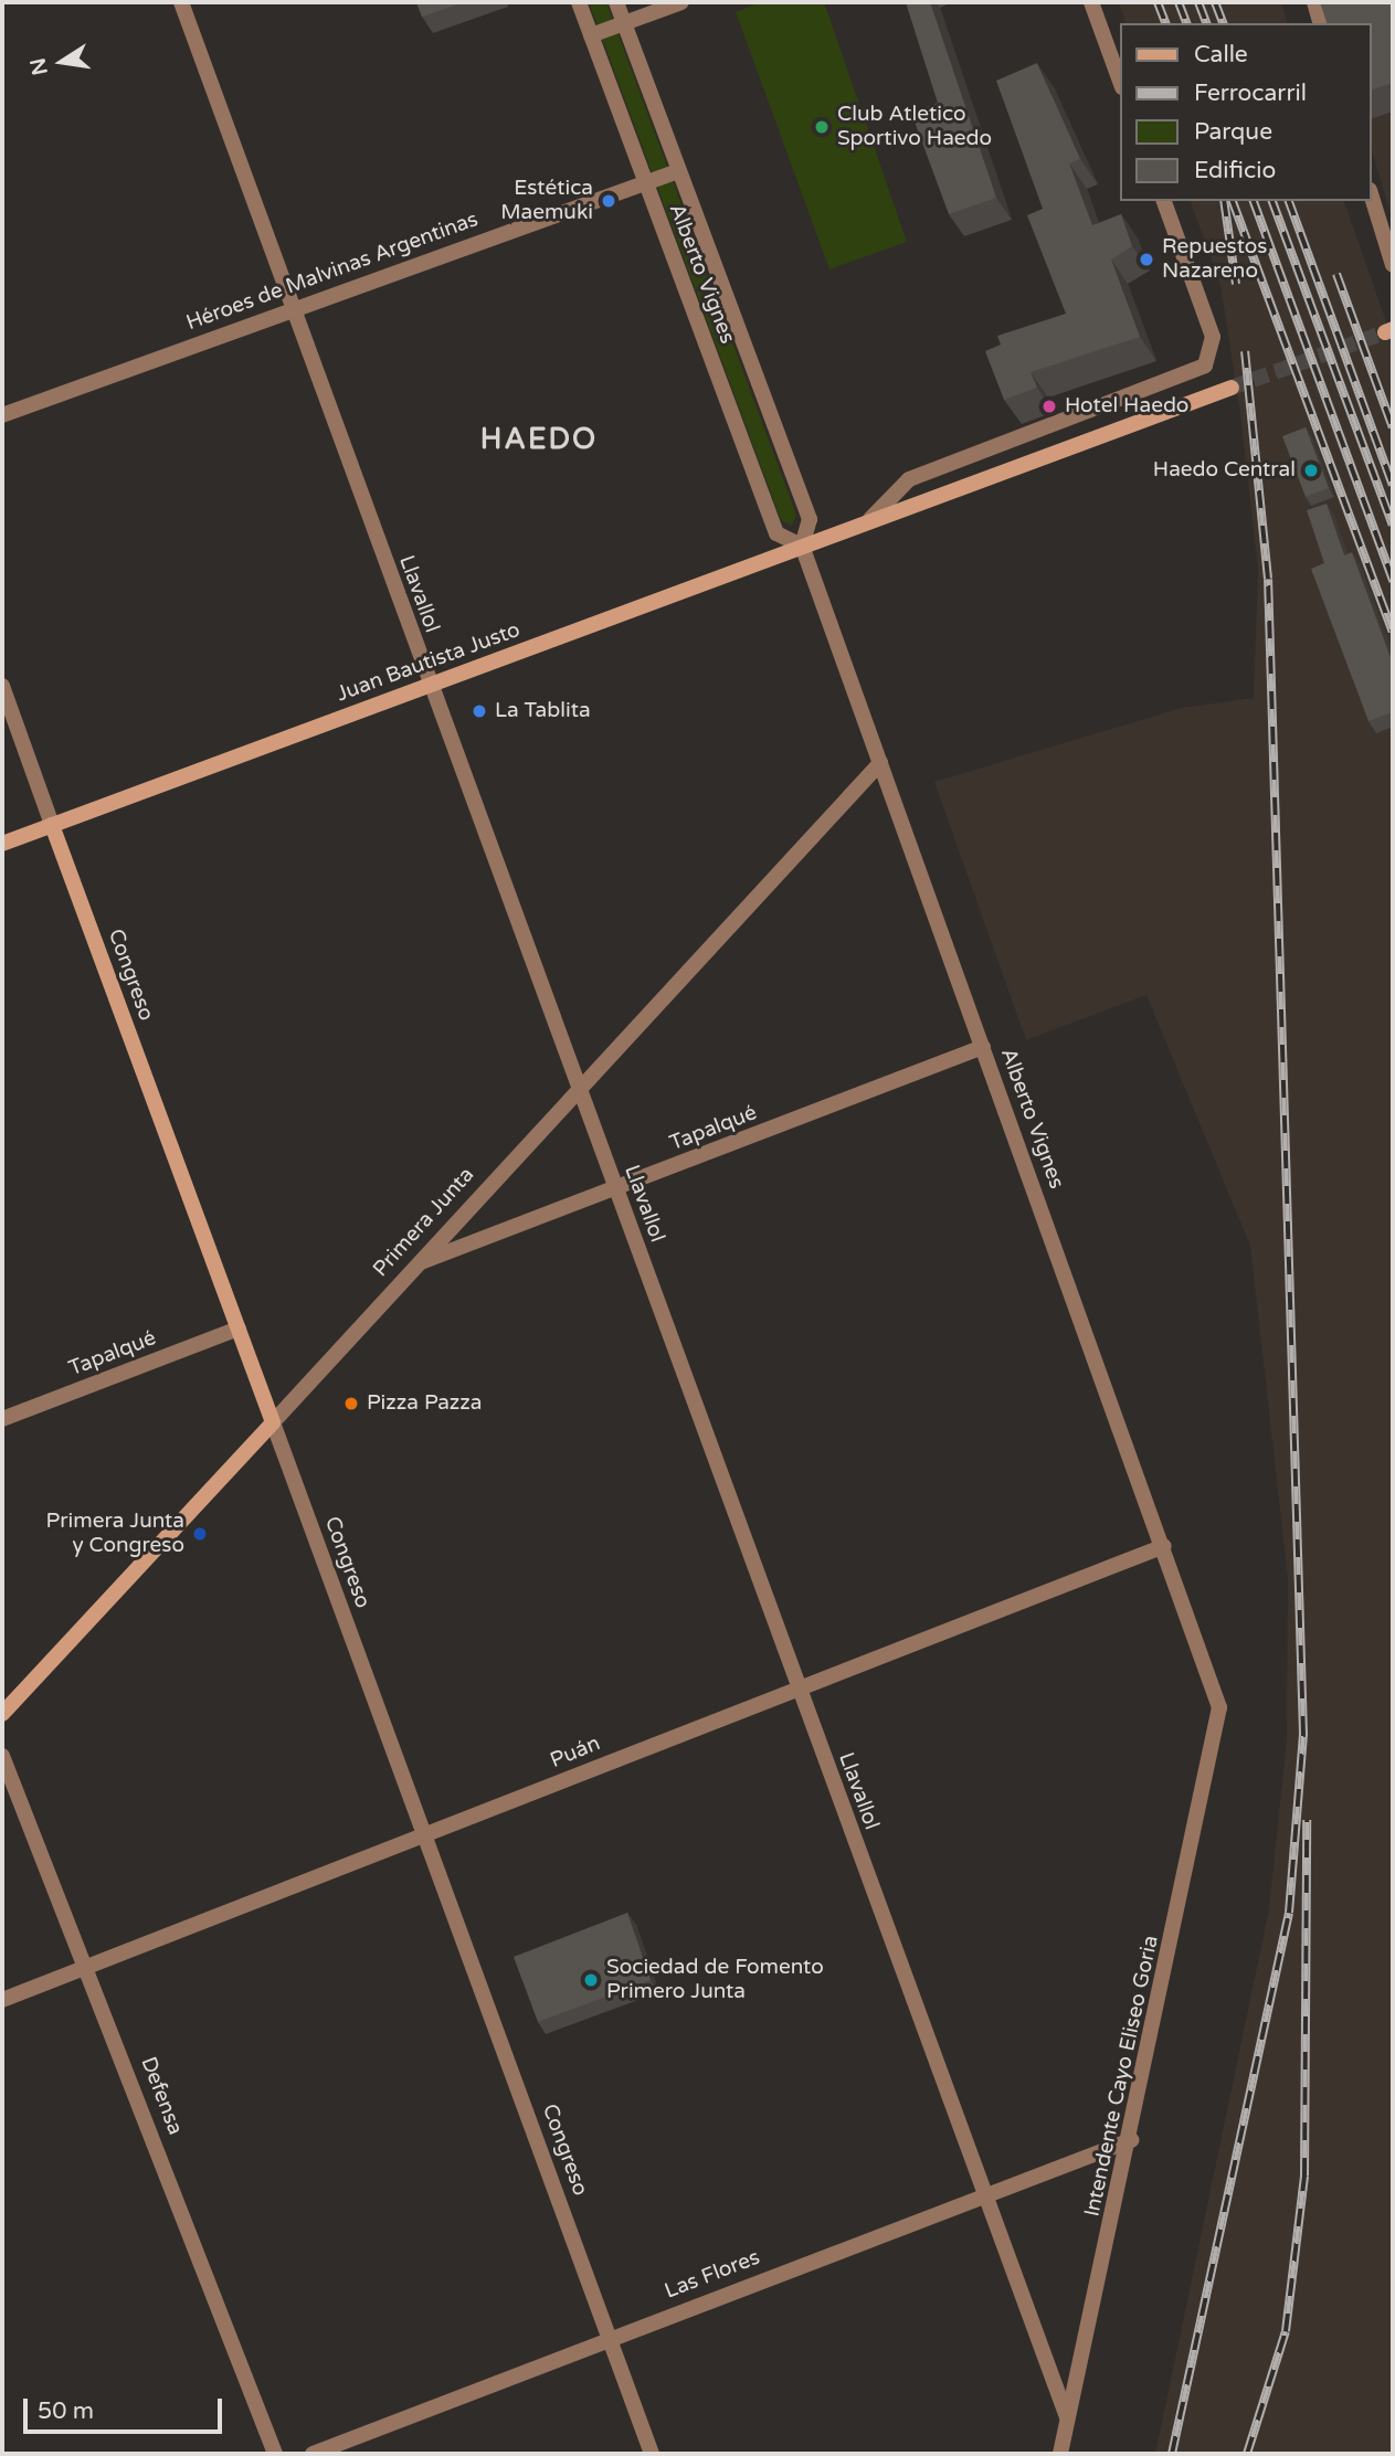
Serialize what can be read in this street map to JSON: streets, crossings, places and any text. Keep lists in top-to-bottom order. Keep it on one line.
{"streets":{"street":["Héroes de Malvinas Argentinas","Alberto Vignes","Llavallol","Juan Bautista Justo","Congreso","Tapalqué","Primera Junta","Puán","Intendente Cayo Eliseo Goria","Defensa","Las Flores"]},"crossings":[["Héroes de Malvinas Argentinas","Alberto Vignes"],["Héroes de Malvinas Argentinas","Llavallol"],["Alberto Vignes","Juan Bautista Justo"],["Alberto Vignes","Tapalqué"],["Alberto Vignes","Primera Junta"],["Alberto Vignes","Puán"],["Alberto Vignes","Intendente Cayo Eliseo Goria"],["Llavallol","Juan Bautista Justo"],["Llavallol","Tapalqué"],["Llavallol","Primera Junta"],["Llavallol","Puán"],["Llavallol","Intendente Cayo Eliseo Goria"],["Llavallol","Las Flores"],["Juan Bautista Justo","Congreso"],["Congreso","Tapalqué"],["Congreso","Primera Junta"],["Congreso","Puán"],["Congreso","Las Flores"],["Tapalqué","Primera Junta"],["Puán","Defensa"],["Intendente Cayo Eliseo Goria","Las Flores"]],"districts":["HAEDO"],"places":["Club Atletico Sportivo Haedo","Estética Maemuki","Repuestos Nazareno","Hotel Haedo","Haedo Central","La Tablita","Pizza Pazza","Primera Junta y Congreso","Sociedad de Fomento Primero Junta"],"legend":["Calle","Ferrocarril","Parque","Edificio"],"scale_bar":"50 m","north":"left"}
